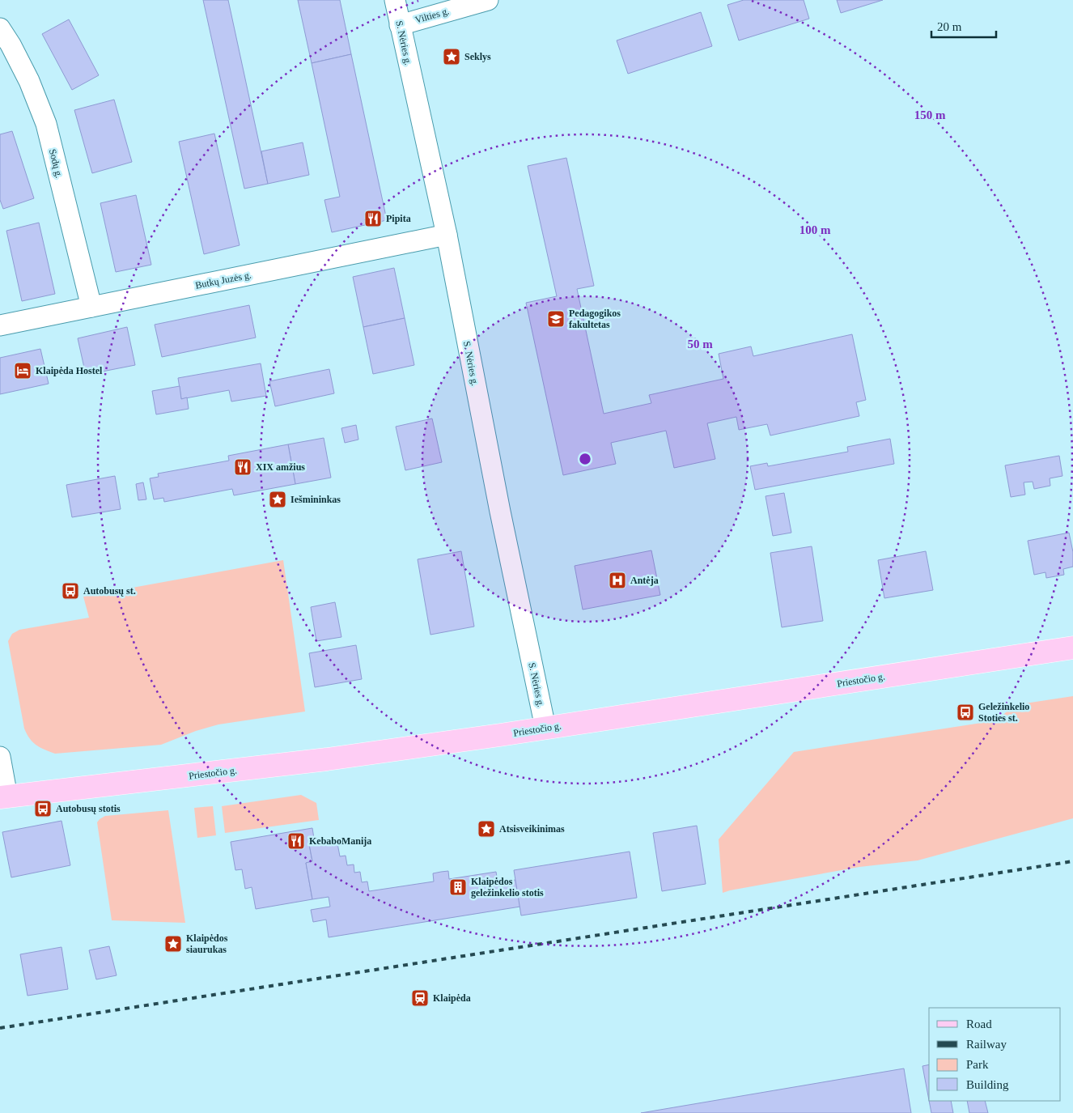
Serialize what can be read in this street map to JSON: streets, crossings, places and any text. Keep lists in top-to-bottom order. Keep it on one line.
{"streets":{"main road":["Priestočio g."],"street":["Vilties g.","S. Nėries g.","Sodų g.","Butkų Juzės g."]},"crossings":[["Vilties g.","S. Nėries g."],["S. Nėries g.","Butkų Juzės g."],["S. Nėries g.","Priestočio g."],["Sodų g.","Butkų Juzės g."]],"places":{"place":["Seklys","Iešmininkas","Atsisveikinimas","Klaipėdos siaurukas"],"restaurant":["Pipita","XIX amžius","KebaboManija"],"school or university":["Pedagogikos fakultetas"],"hotel":["Klaipėda Hostel"],"hospital":["Antėja"],"bus stop":["Autobusų st.","Geležinkelio Stoties st.","Autobusų stotis"],"building":["Klaipėdos geležinkelio stotis"],"station":["Klaipėda"]},"legend":["Road","Railway","Park","Building"],"scale_bar":"20 m","rings":["150 m","100 m","50 m"]}
